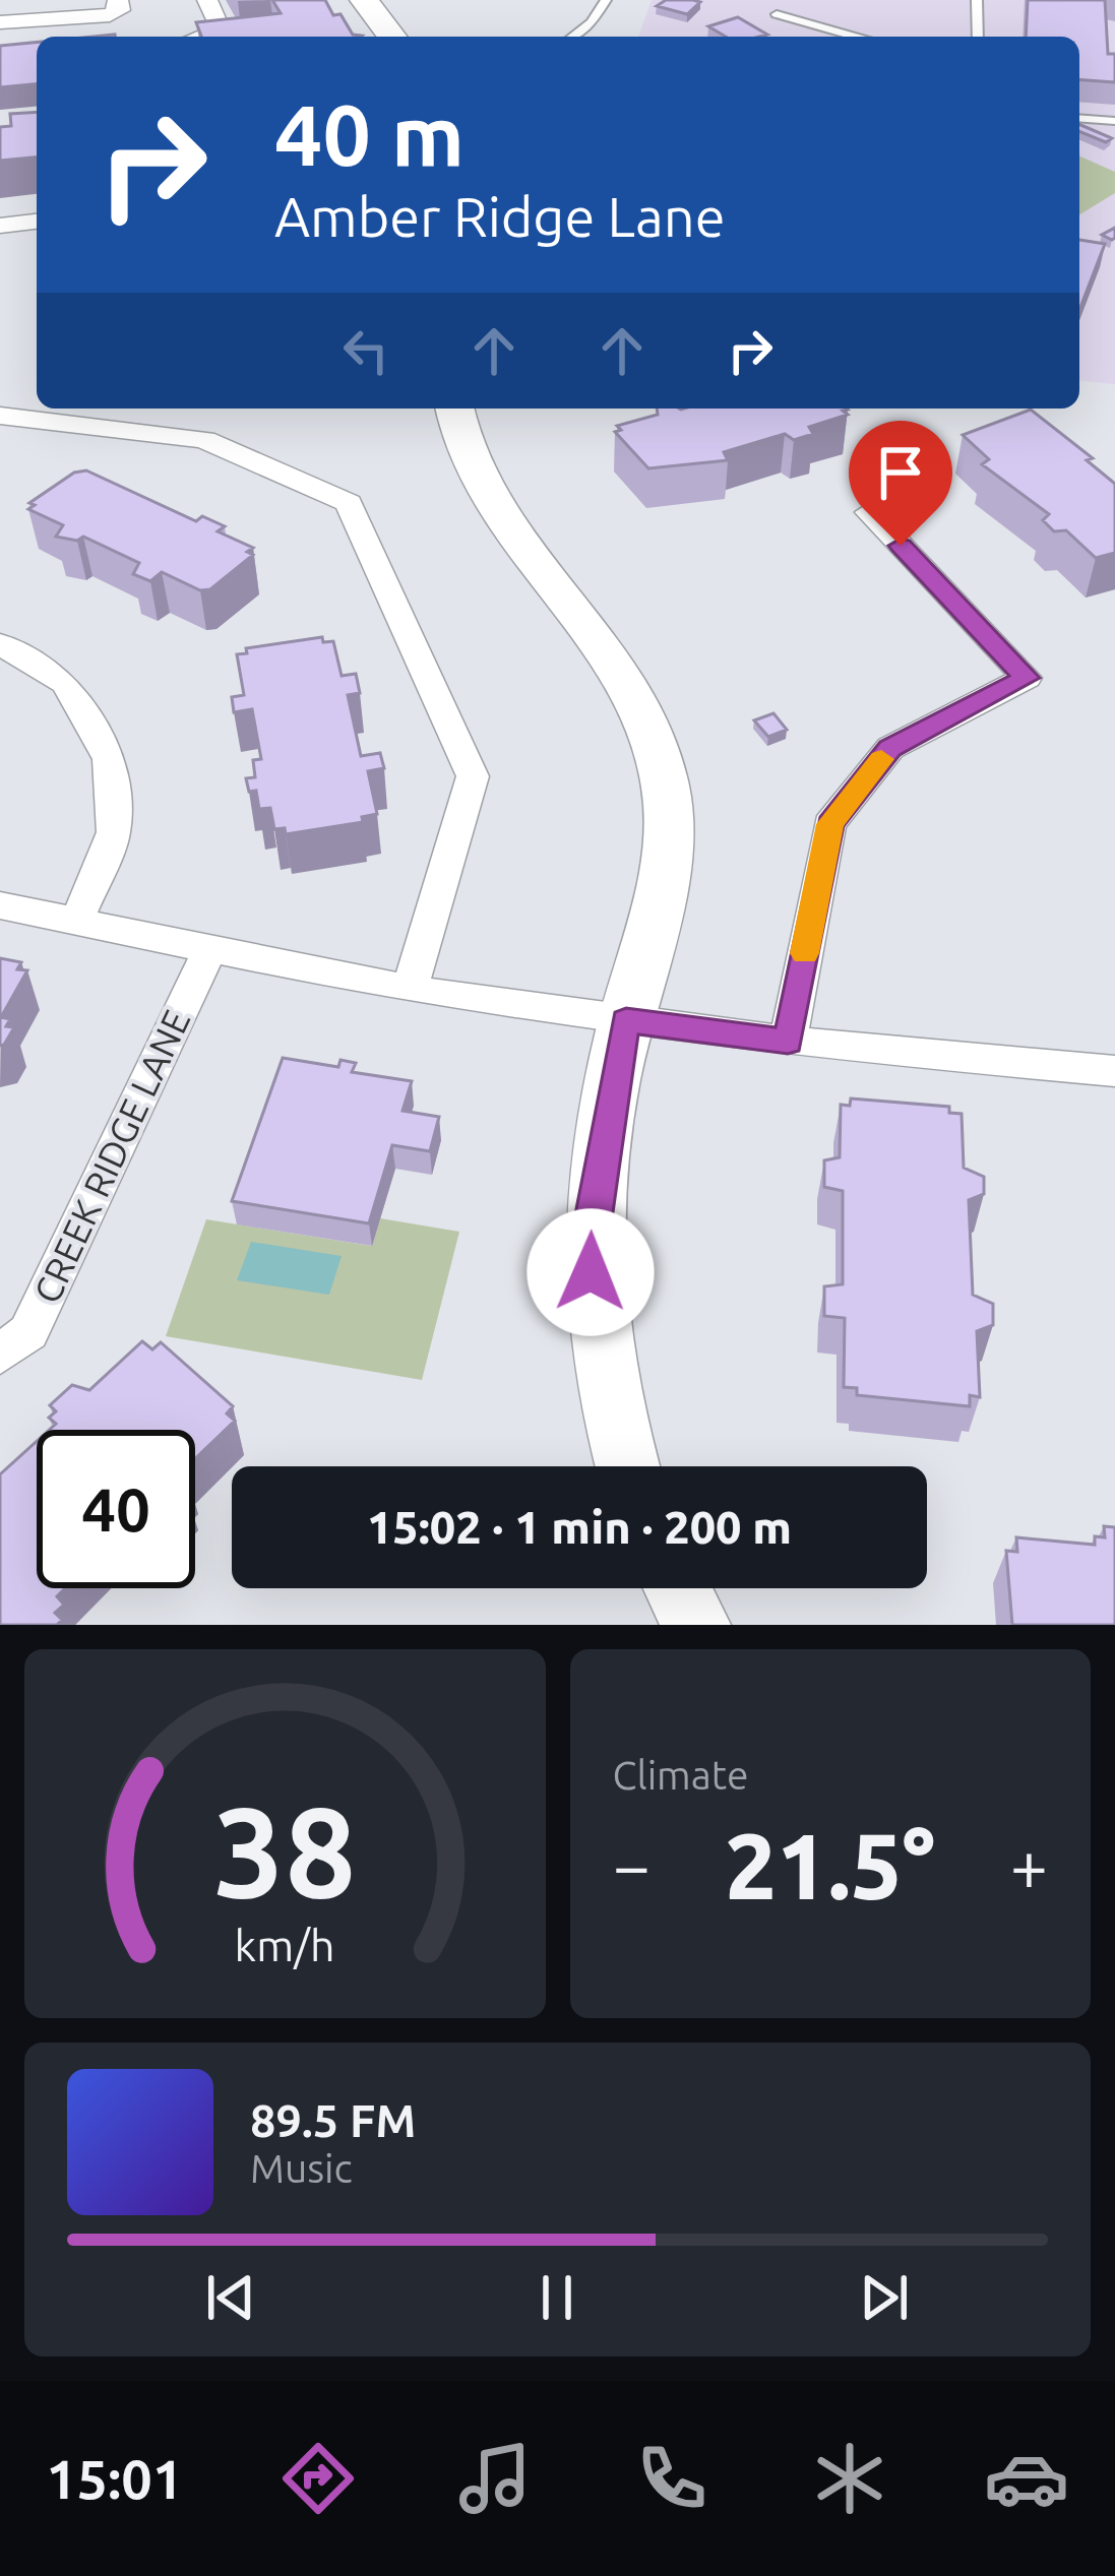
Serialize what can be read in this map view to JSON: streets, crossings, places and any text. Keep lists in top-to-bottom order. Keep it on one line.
{"streets":{"street":["CREEK RIDGE LANE"]},"page":{"turn":["40 m","Amber Ridge Lane"],"limit":"40","trip":"15:02 · 1 min · 200 m","tile":"Climate","heat":["−","21.5°","+"],"song":["89.5 FM","Music"],"tabs":"15:01","gauge":["38","km/h"]}}
